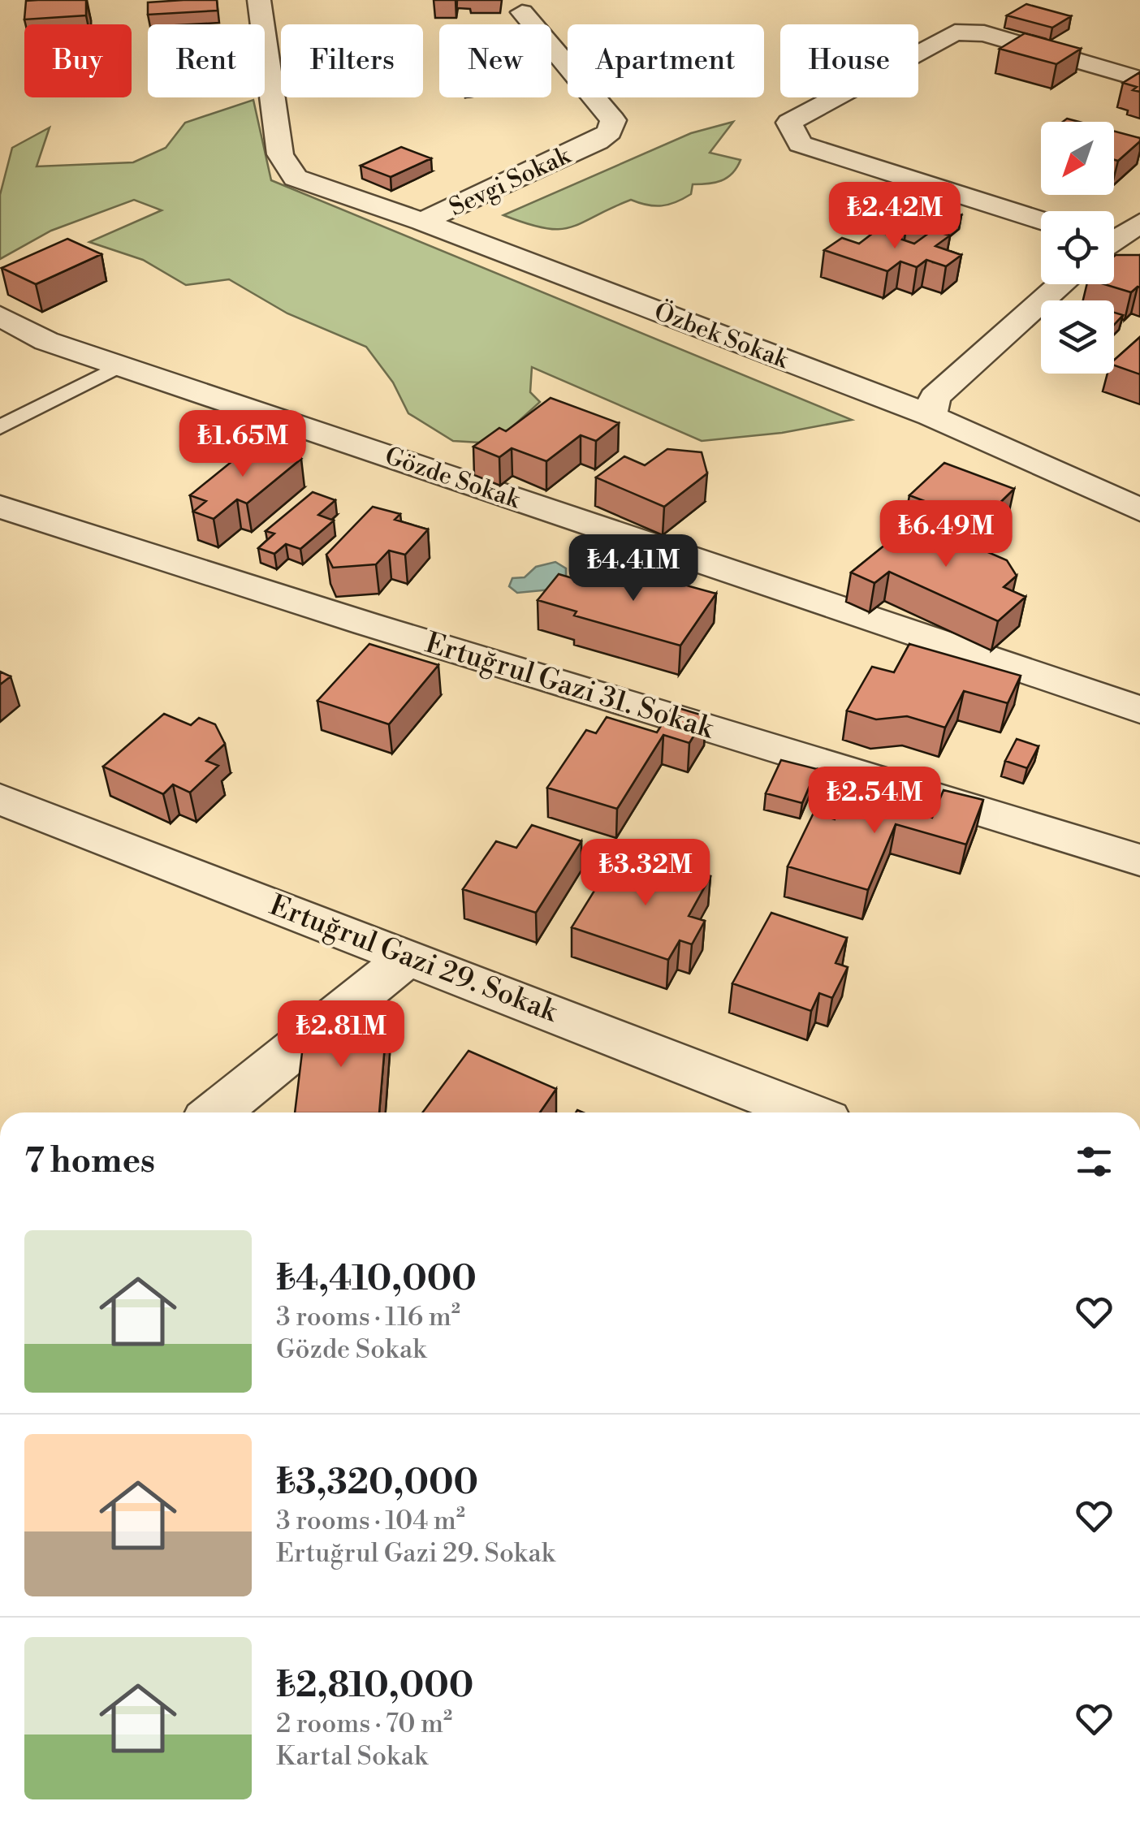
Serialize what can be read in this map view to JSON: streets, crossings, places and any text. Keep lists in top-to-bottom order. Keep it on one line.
{"streets":{"street":["Sevgi Sokak","Özbek Sokak","Gözde Sokak","Ertuğrul Gazi 31. Sokak","Ertuğrul Gazi 29. Sokak"]},"crossings":[["Sevgi Sokak","Özbek Sokak"]],"north":"bottom left","page":{"chip":["Buy","Rent","Filters","New","Apartment","House"],"price":["₺2.42M","₺1.65M","₺6.49M","₺4.41M","₺2.54M","₺3.32M","₺2.81M"],"heading":"7 homes","list":[{"name":"₺4,410,000","note":"3 rooms · 116 m² · Gözde Sokak"},{"name":"₺3,320,000","note":"3 rooms · 104 m² · Ertuğrul Gazi 29. Sokak"},{"name":"₺2,810,000","note":"2 rooms · 70 m² · Kartal Sokak"}]}}
